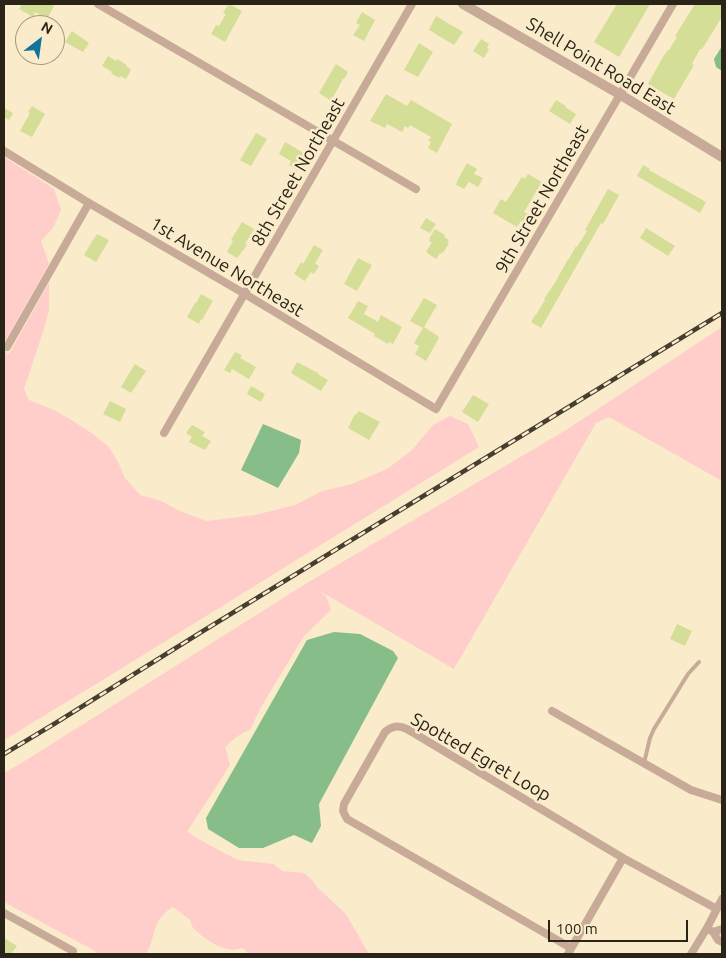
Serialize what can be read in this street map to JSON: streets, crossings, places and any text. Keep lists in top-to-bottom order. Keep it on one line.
{"streets":{"street":["Shell Point Road East","8th Street Northeast","9th Street Northeast","1st Avenue Northeast","Spotted Egret Loop"]},"crossings":[["Shell Point Road East","9th Street Northeast"],["8th Street Northeast","1st Avenue Northeast"],["9th Street Northeast","1st Avenue Northeast"]],"scale_bar":"100 m","north":"top right"}
